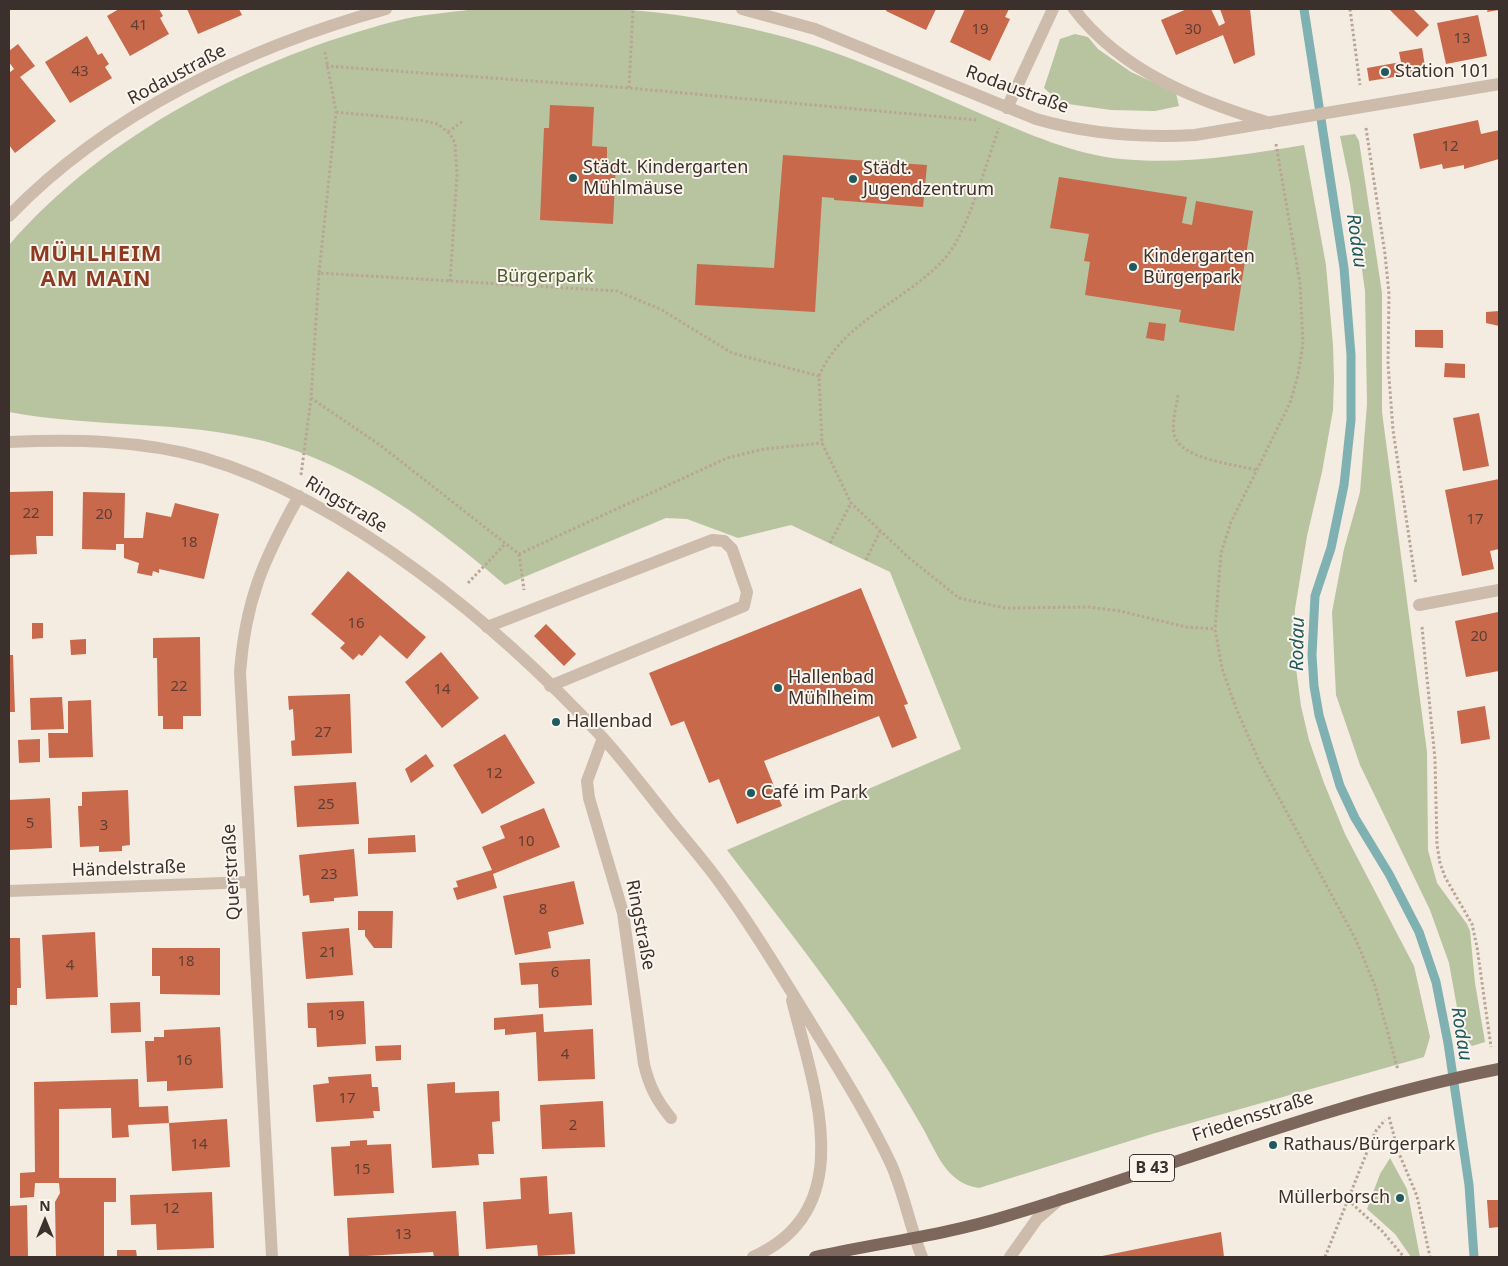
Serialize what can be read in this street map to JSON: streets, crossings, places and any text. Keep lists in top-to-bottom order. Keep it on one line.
{"streets":{"main road":["Friedensstraße","B 43"],"street":["Rodaustraße","Ringstraße","Händelstraße","Querstraße"]},"crossings":[["Ringstraße","Querstraße"],["Ringstraße","Friedensstraße"],["Händelstraße","Querstraße"]],"districts":["MÜHLHEIM AM MAIN"],"water":["Rodau"],"parks":["Bürgerpark"],"places":["Station 101","Städt. Kindergarten Mühlmäuse","Städt. Jugendzentrum","Kindergarten Bürgerpark","Hallenbad Mühlheim","Hallenbad","Café im Park","Rathaus/Bürgerpark","Müllerborsch"],"house_numbers":["41","19","30","13","43","12","22","20","17","18","16","20","22","14","27","12","25","5","3","10","23","8","21","18","4","6","19","4","16","17","2","14","15","12","13"],"north":"top"}
